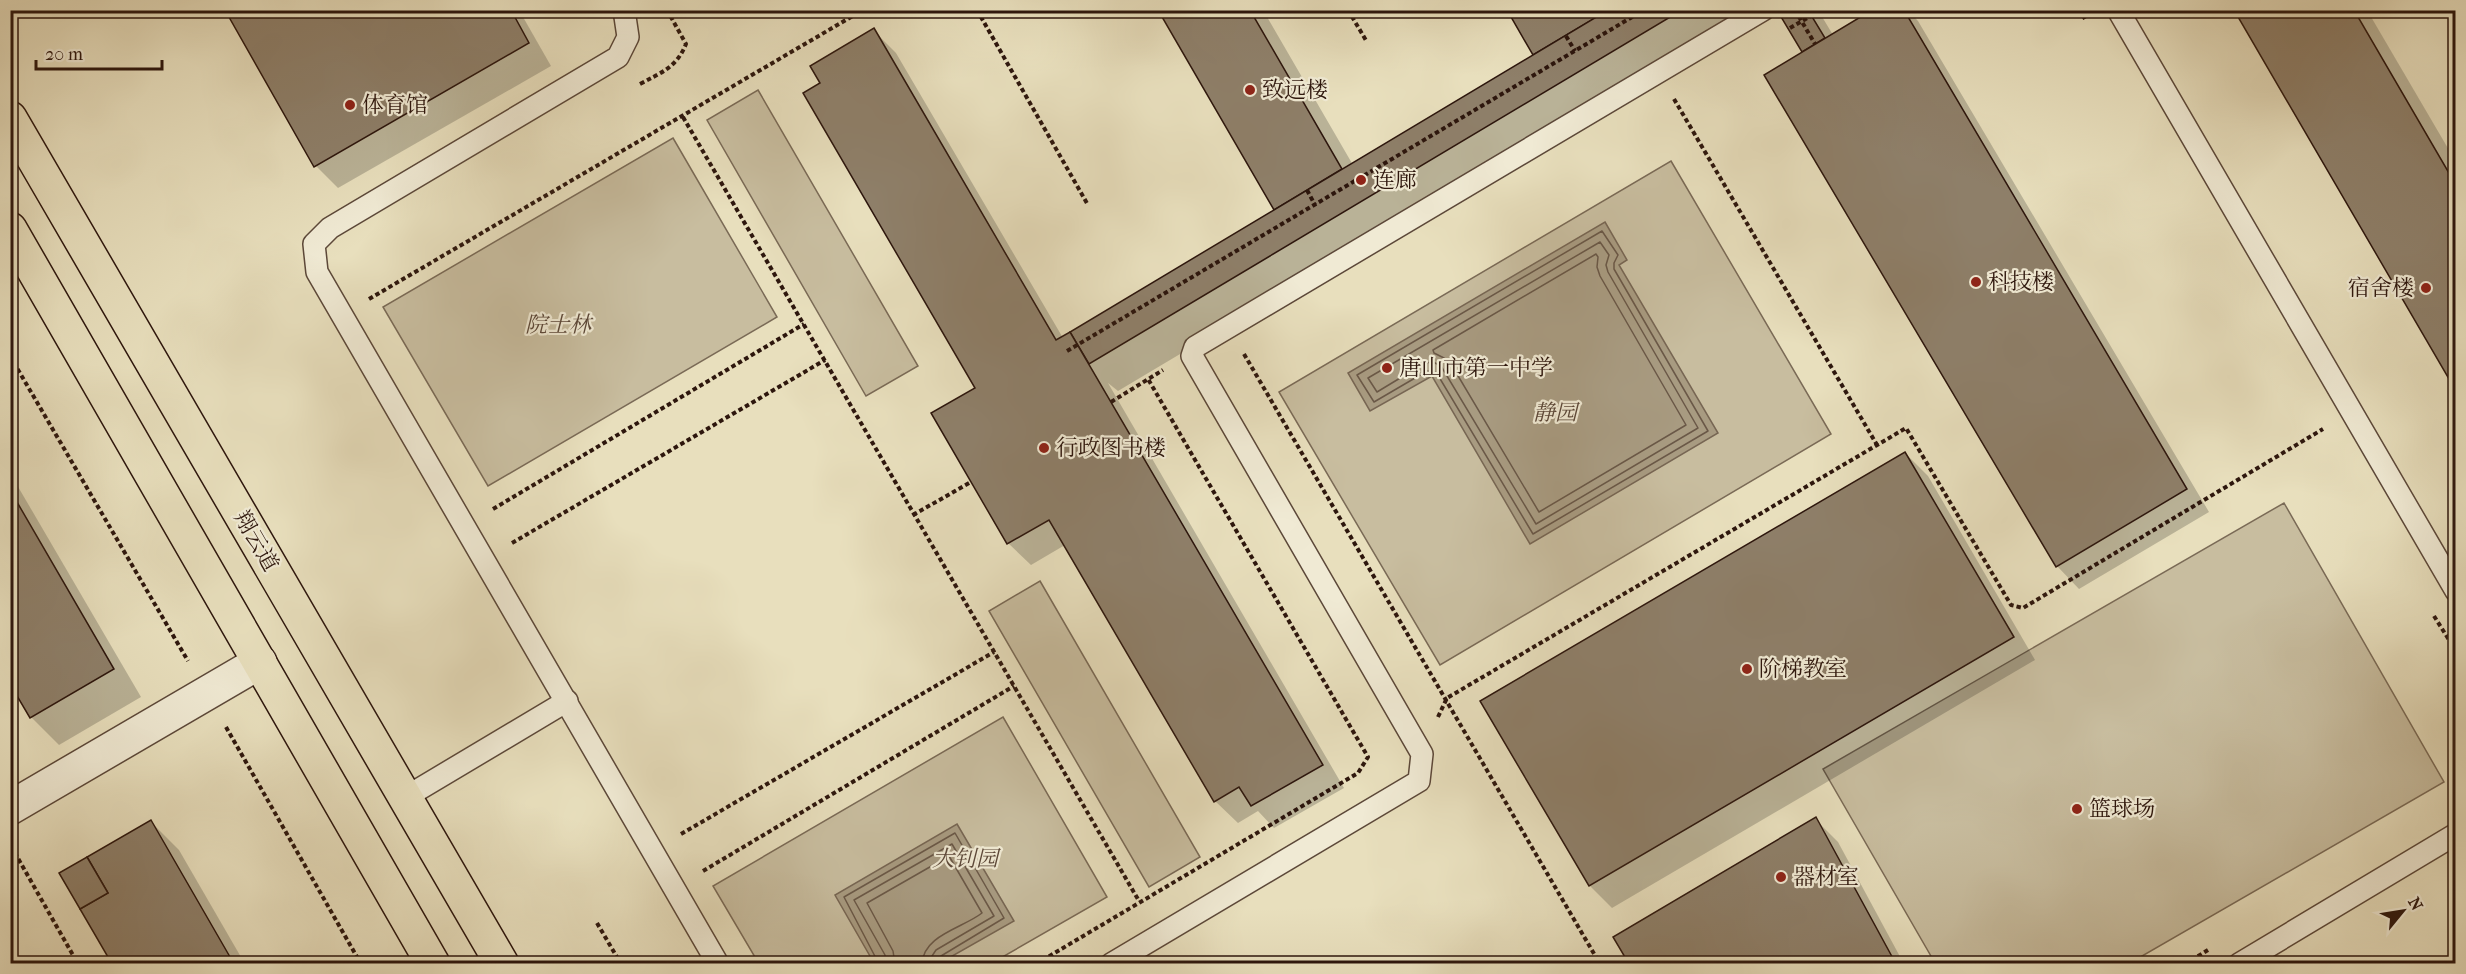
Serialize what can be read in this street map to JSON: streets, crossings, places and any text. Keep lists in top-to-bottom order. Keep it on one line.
{"streets":{"main road":["翔云道"]},"parks":["院士林","静园","大钊园"],"places":["致远楼","体育馆","连廊","科技楼","宿舍楼","唐山市第一中学","行政图书楼","阶梯教室","篮球场","器材室"],"scale_bar":"20 m","north":"top right"}
